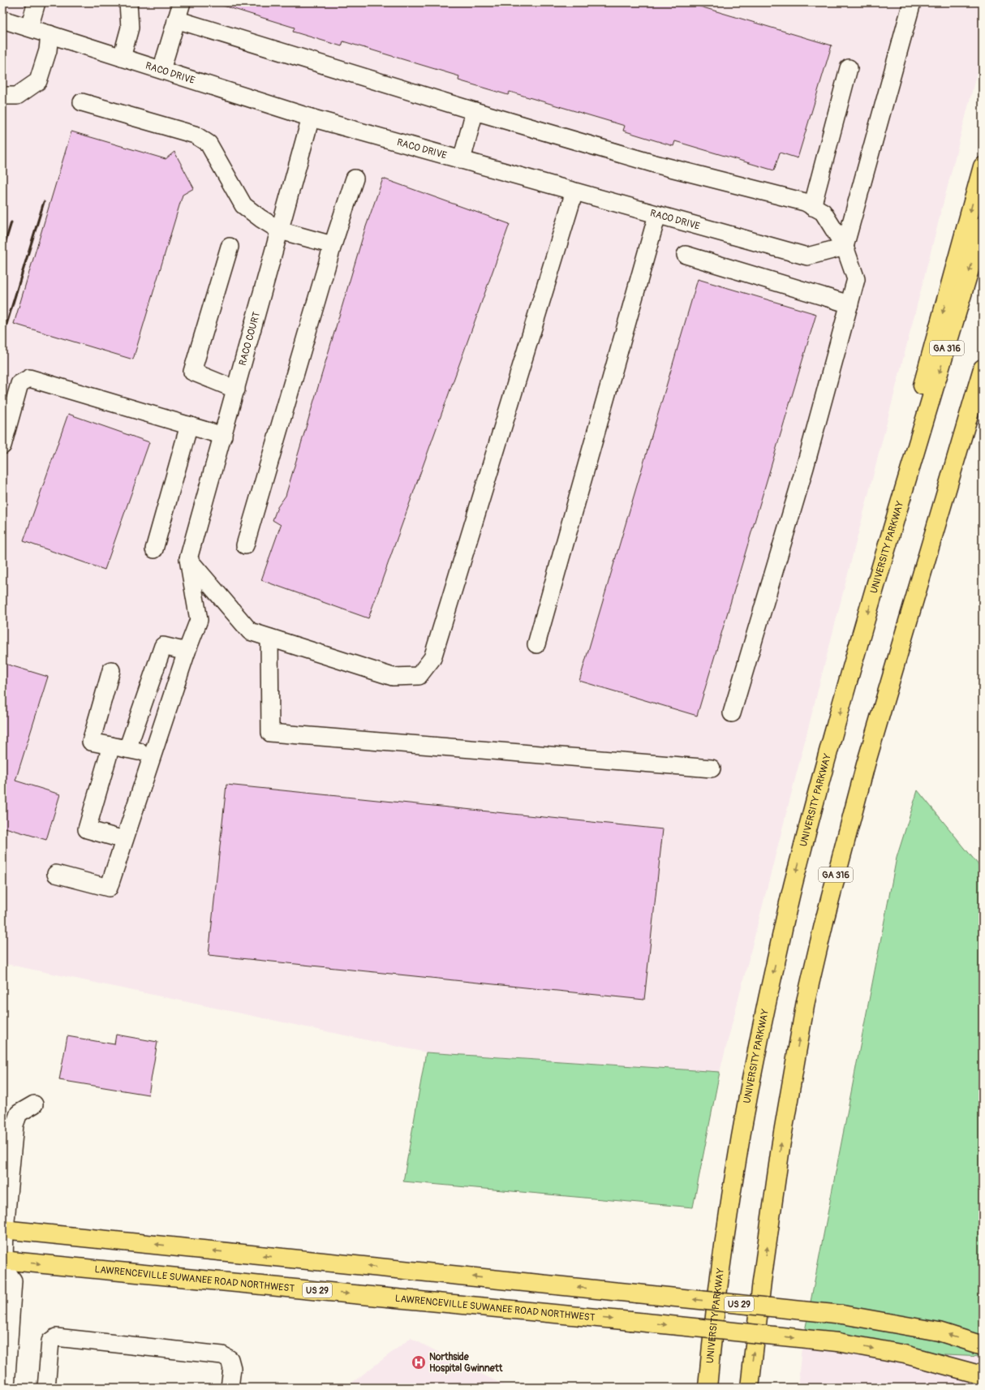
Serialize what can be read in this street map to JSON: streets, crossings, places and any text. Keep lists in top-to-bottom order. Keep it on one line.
{"streets":{"main road":["GA 316","UNIVERSITY PARKWAY","LAWRENCEVILLE SUWANEE ROAD NORTHWEST","US 29"],"street":["RACO DRIVE","RACO COURT"]},"crossings":[["RACO DRIVE","RACO COURT"]],"places":{"hospital":["Northside Hospital Gwinnett"]}}
